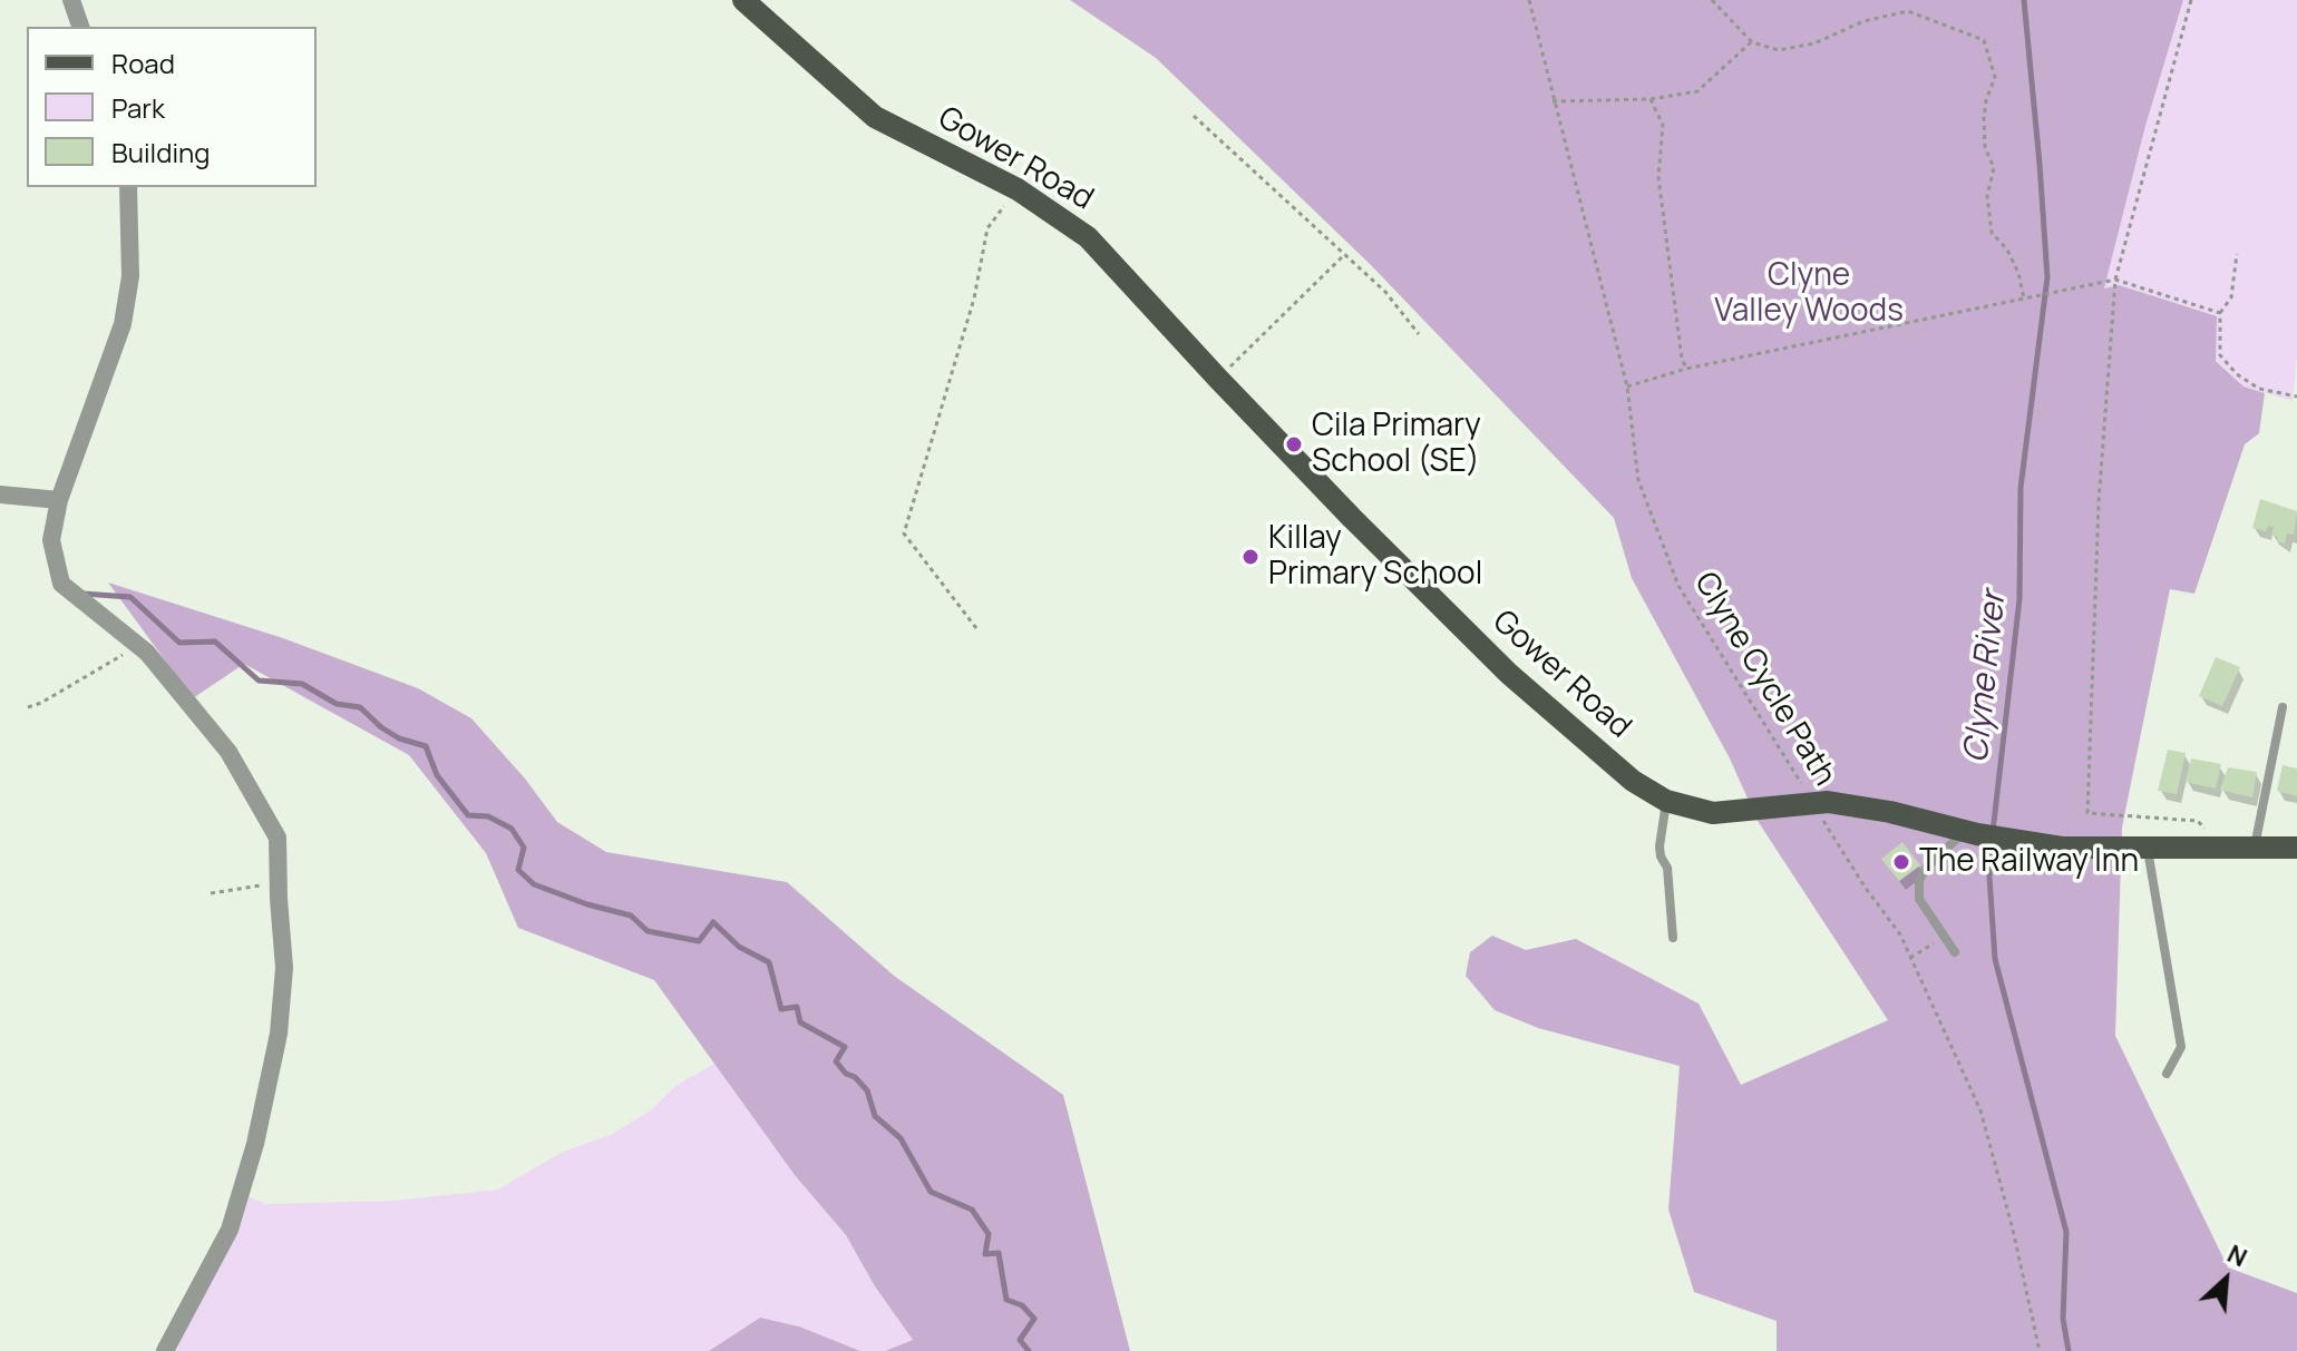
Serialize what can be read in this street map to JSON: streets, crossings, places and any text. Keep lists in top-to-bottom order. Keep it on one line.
{"streets":{"main road":["Gower Road"],"path":["Clyne Cycle Path"]},"water":["Clyne River"],"parks":["Clyne Valley Woods"],"places":["Cila Primary School (SE)","Killay Primary School","The Railway Inn"],"legend":["Road","Park","Building"],"north":"top right"}
